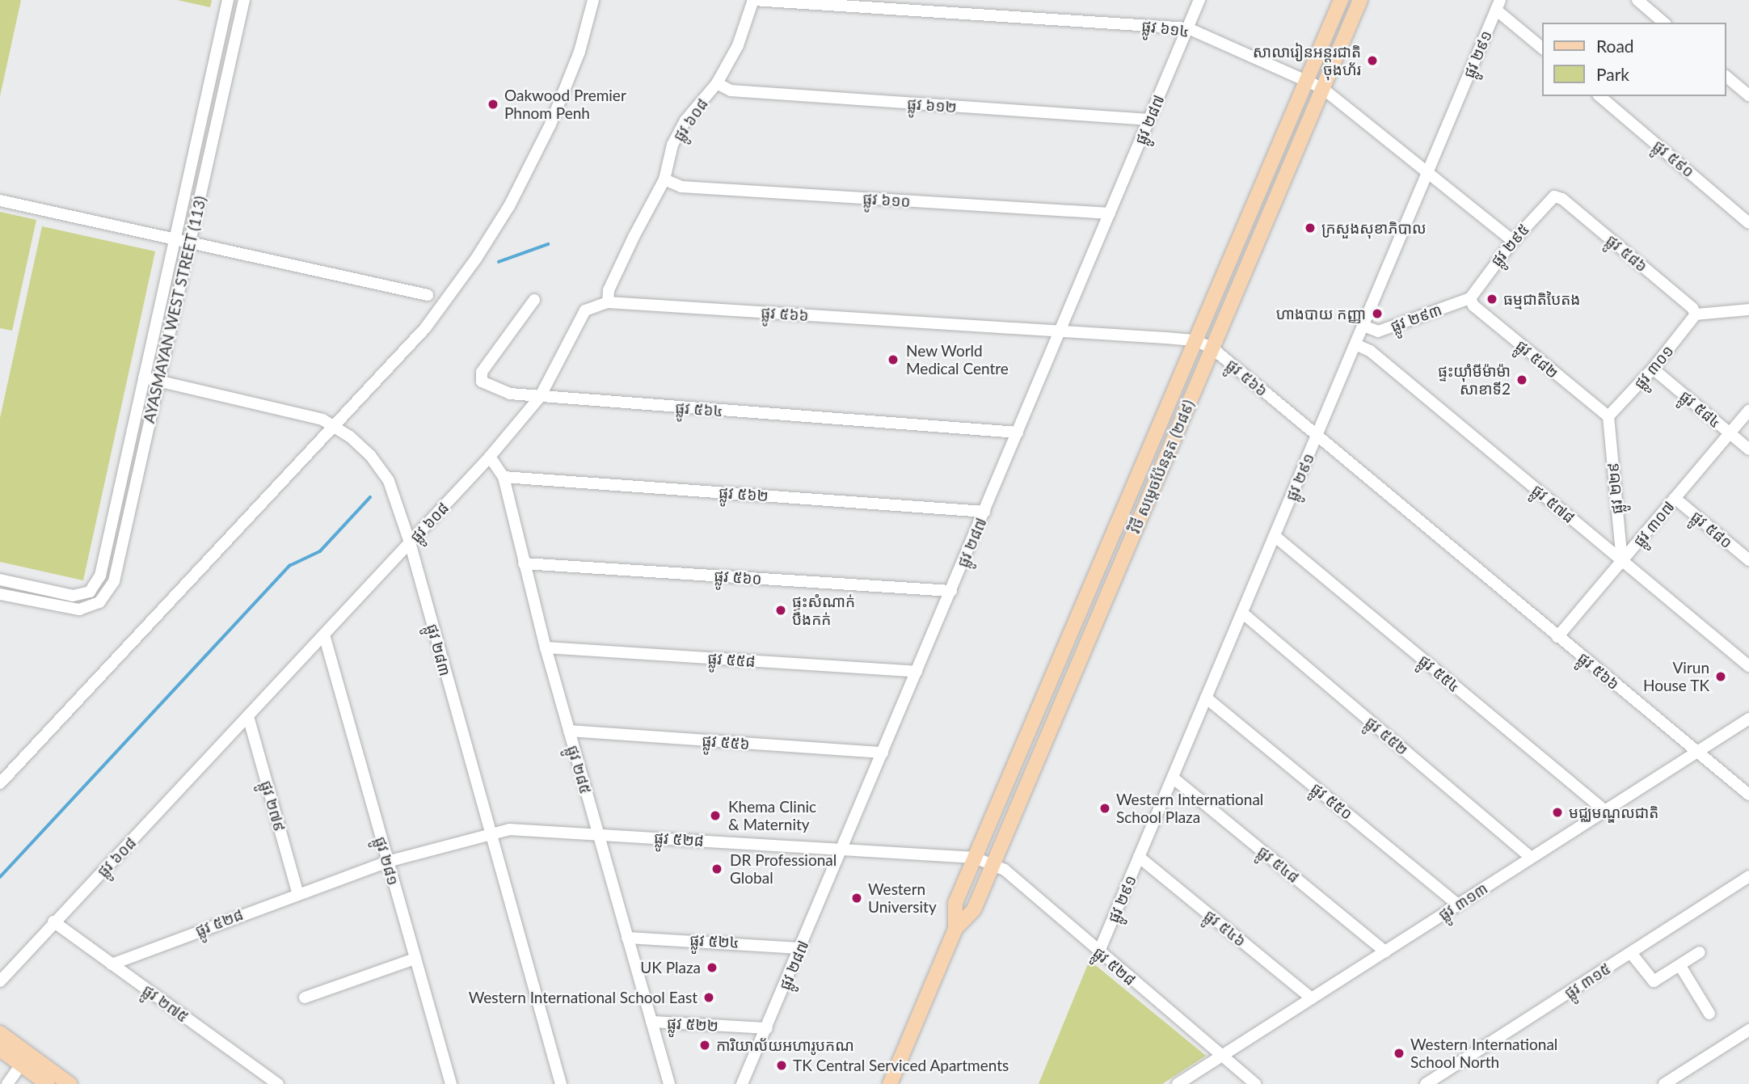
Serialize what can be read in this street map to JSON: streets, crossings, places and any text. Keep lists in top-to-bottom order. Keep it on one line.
{"streets":{"main road":["វិថី សម្តេចប៉ែននុត (២៨៩)"],"street":["ផ្លូវ ៦១៤","ផ្លូវ ២៩១","ផ្លូវ ៦១២","ផ្លូវ ៦០៨","ផ្លូវ ២៨៧","ផ្លូវ ៥៩០","ផ្លូវ ៦១០","ផ្លូវ ២៩៥","ផ្លូវ ៥៨៦","AYASMAYAN WEST STREET (113)","ផ្លូវ ៥៦៦","ផ្លូវ ២៩៣","ផ្លូវ ៥៨២","ផ្លូវ ៣០១","ផ្លូវ ៥៦៤","ផ្លូវ ៥៨៤","ផ្លូវ ២២៩","ផ្លូវ ៥៦២","ផ្លូវ ៥៧៨","ផ្លូវ ៣០៧","ផ្លូវ ៥៨០","ផ្លូវ ៥៦០","ផ្លូវ ២៨៣","ផ្លូវ ៥៥៨","ផ្លូវ ៥៥៤","ផ្លូវ ៥៥២","ផ្លូវ ៥៥៦","ផ្លូវ ២៨៥","ផ្លូវ ៥៥០","ផ្លូវ ២៧៩","ផ្លូវ ៥២៨","ផ្លូវ ២៨១","ផ្លូវ ៥៤៨","ផ្លូវ ៣១៣","ផ្លូវ ៥៤៦","ផ្លូវ ៥២៤","ផ្លូវ ៣១៥","ផ្លូវ ២៧៥","ផ្លូវ ៥២២"]},"crossings":[["ផ្លូវ ៦១៤","ផ្លូវ ២៩១"],["ផ្លូវ ៦១៤","ផ្លូវ ៦០៨"],["ផ្លូវ ៦១៤","ផ្លូវ ២៨៧"],["ផ្លូវ ៦១៤","ផ្លូវ ២៩៥"],["ផ្លូវ ៦១៤","វិថី សម្តេចប៉ែននុត (២៨៩)"],["ផ្លូវ ២៩១","ផ្លូវ ៥៦៦"],["ផ្លូវ ២៩១","ផ្លូវ ២៩៣"],["ផ្លូវ ២៩១","ផ្លូវ ៥៧៨"],["ផ្លូវ ២៩១","ផ្លូវ ៥៥៤"],["ផ្លូវ ២៩១","ផ្លូវ ៥៥២"],["ផ្លូវ ២៩១","ផ្លូវ ៥៥០"],["ផ្លូវ ២៩១","ផ្លូវ ៥២៨"],["ផ្លូវ ២៩១","ផ្លូវ ៥៤៨"],["ផ្លូវ ២៩១","ផ្លូវ ៥៤៦"],["ផ្លូវ ៦១២","ផ្លូវ ៦០៨"],["ផ្លូវ ៦១២","ផ្លូវ ២៨៧"],["ផ្លូវ ៦០៨","ផ្លូវ ៦១០"],["ផ្លូវ ៦០៨","ផ្លូវ ៥៦៦"],["ផ្លូវ ៦០៨","ផ្លូវ ៥៦៤"],["ផ្លូវ ៦០៨","ផ្លូវ ២៨៣"],["ផ្លូវ ៦០៨","ផ្លូវ ២៨៥"],["ផ្លូវ ៦០៨","ផ្លូវ ២៧៩"],["ផ្លូវ ៦០៨","ផ្លូវ ២៨១"],["ផ្លូវ ៦០៨","ផ្លូវ ២៧៥"],["ផ្លូវ ២៨៧","ផ្លូវ ៦១០"],["ផ្លូវ ២៨៧","ផ្លូវ ៥៦៦"],["ផ្លូវ ២៨៧","ផ្លូវ ៥៦៤"],["ផ្លូវ ២៨៧","ផ្លូវ ៥៦២"],["ផ្លូវ ២៨៧","ផ្លូវ ៥៦០"],["ផ្លូវ ២៨៧","ផ្លូវ ៥៥៨"],["ផ្លូវ ២៨៧","ផ្លូវ ៥៥៦"],["ផ្លូវ ២៨៧","ផ្លូវ ៥២៨"],["ផ្លូវ ២៨៧","ផ្លូវ ៥២៤"],["ផ្លូវ ២៨៧","ផ្លូវ ៥២២"],["ផ្លូវ ២៩៥","ផ្លូវ ៥៨៦"],["ផ្លូវ ២៩៥","ផ្លូវ ២៩៣"],["ផ្លូវ ២៩៥","ផ្លូវ ៥៨២"],["ផ្លូវ ៥៨៦","ផ្លូវ ៣០១"],["AYASMAYAN WEST STREET (113)","ផ្លូវ ២៨៣"],["ផ្លូវ ៥៦៦","វិថី សម្តេចប៉ែននុត (២៨៩)"],["ផ្លូវ ៥៦៦","ផ្លូវ ៣០៧"],["ផ្លូវ ៥៦៦","ផ្លូវ ៣១៣"],["ផ្លូវ ២៩៣","ផ្លូវ ៥៨២"],["ផ្លូវ ៥៨២","ផ្លូវ ៣០១"],["ផ្លូវ ៥៨២","ផ្លូវ ២២៩"],["ផ្លូវ ៣០១","ផ្លូវ ៥៨៤"],["ផ្លូវ ៣០១","ផ្លូវ ២២៩"],["ផ្លូវ ៥៨៤","ផ្លូវ ៣០៧"],["វិថី សម្តេចប៉ែននុត (២៨៩)","ផ្លូវ ៥២៨"],["ផ្លូវ ២២៩","ផ្លូវ ៥៧៨"],["ផ្លូវ ២២៩","ផ្លូវ ៣០៧"],["ផ្លូវ ៥៦២","ផ្លូវ ២៨៥"],["ផ្លូវ ៥៧៨","ផ្លូវ ៣០៧"],["ផ្លូវ ៣០៧","ផ្លូវ ៥៨០"],["ផ្លូវ ៥៦០","ផ្លូវ ២៨៥"],["ផ្លូវ ២៨៣","ផ្លូវ ៥២៨"],["ផ្លូវ ៥៥៨","ផ្លូវ ២៨៥"],["ផ្លូវ ៥៥៤","ផ្លូវ ៣១៣"],["ផ្លូវ ៥៥២","ផ្លូវ ៣១៣"],["ផ្លូវ ៥៥៦","ផ្លូវ ២៨៥"],["ផ្លូវ ២៨៥","ផ្លូវ ៥២៨"],["ផ្លូវ ២៨៥","ផ្លូវ ៥២៤"],["ផ្លូវ ២៨៥","ផ្លូវ ៥២២"],["ផ្លូវ ៥៥០","ផ្លូវ ៣១៣"],["ផ្លូវ ២៧៩","ផ្លូវ ៥២៨"],["ផ្លូវ ៥២៨","ផ្លូវ ២៨១"],["ផ្លូវ ៥២៨","ផ្លូវ ៣១៣"],["ផ្លូវ ៥២៨","ផ្លូវ ២៧៥"],["ផ្លូវ ៥៤៨","ផ្លូវ ៣១៣"],["ផ្លូវ ៣១៣","ផ្លូវ ៥៤៦"]],"places":["សាលារៀនអន្តរជាតិ ចុងហ័រ","Oakwood Premier Phnom Penh","ក្រសួងសុខាភិបាល","ធម្មជាតិបៃតង","ហាងបាយ កញ្ញា","New World Medical Centre","ផ្ទះយ៉ាំមីម៉ាម៉ា សាខាទី2","ផ្ទះសំណាក់ បឹងកក់","Virun House TK","Western International School Plaza","មជ្ឈមណ្ឌលជាតិ","Khema Clinic & Maternity","DR Professional Global","Western University","UK Plaza","Western International School East","ការិយាល័យអហារូបកណ","Western International School North","TK Central Serviced Apartments"],"legend":["Road","Park"]}
